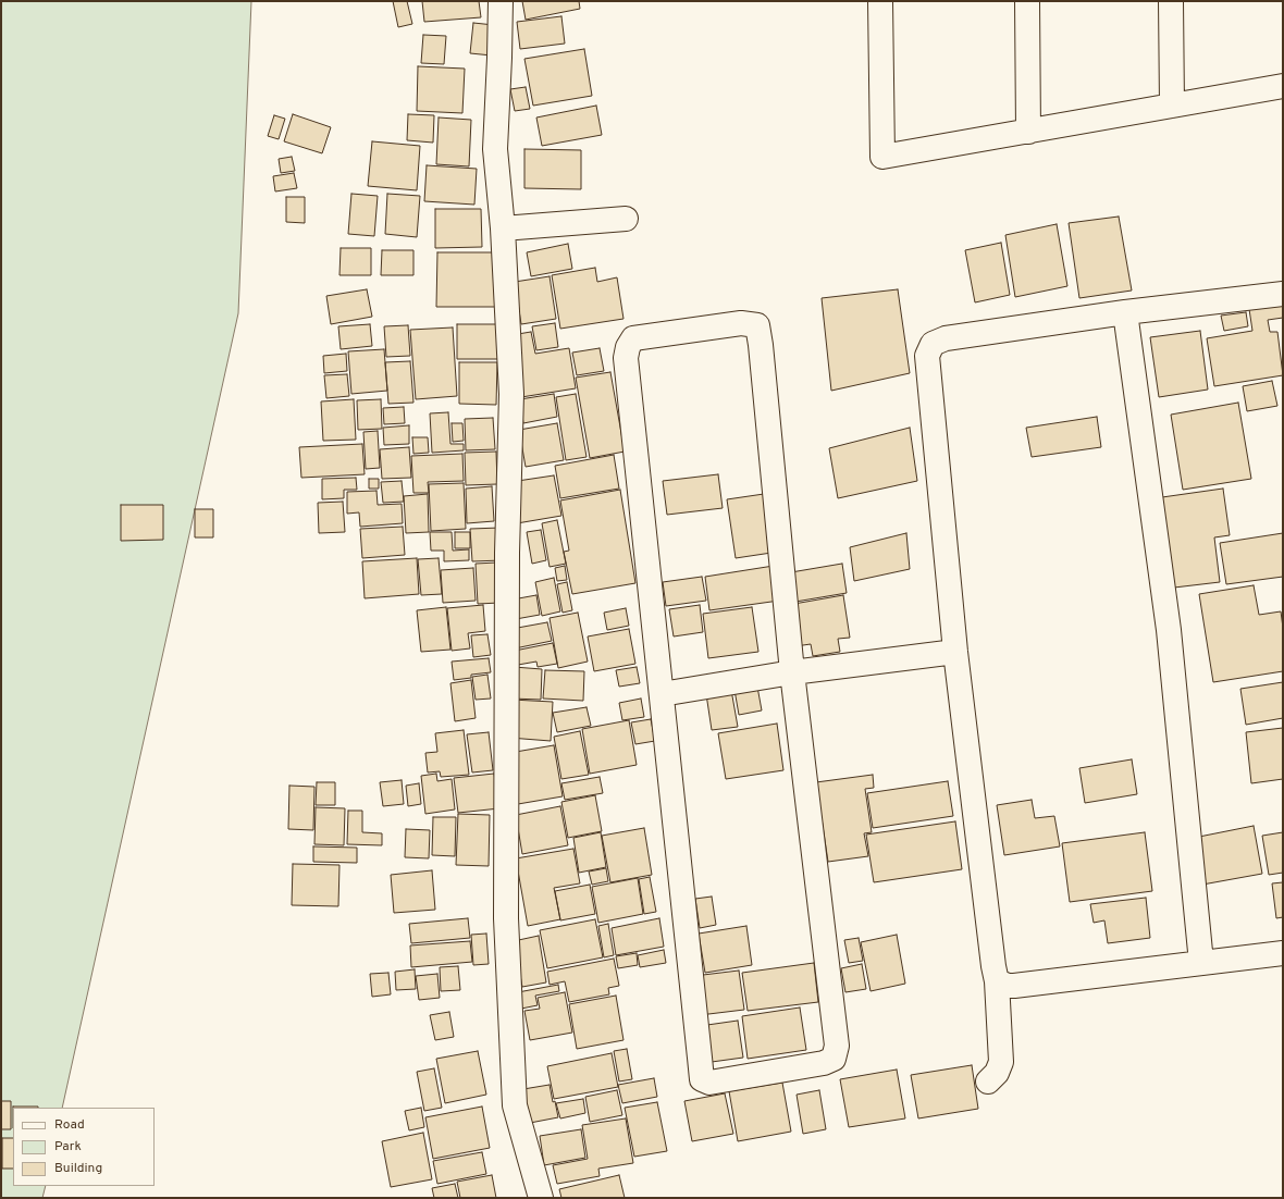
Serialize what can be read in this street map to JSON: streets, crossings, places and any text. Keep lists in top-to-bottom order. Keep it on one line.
{"legend":["Road","Park","Building"]}
